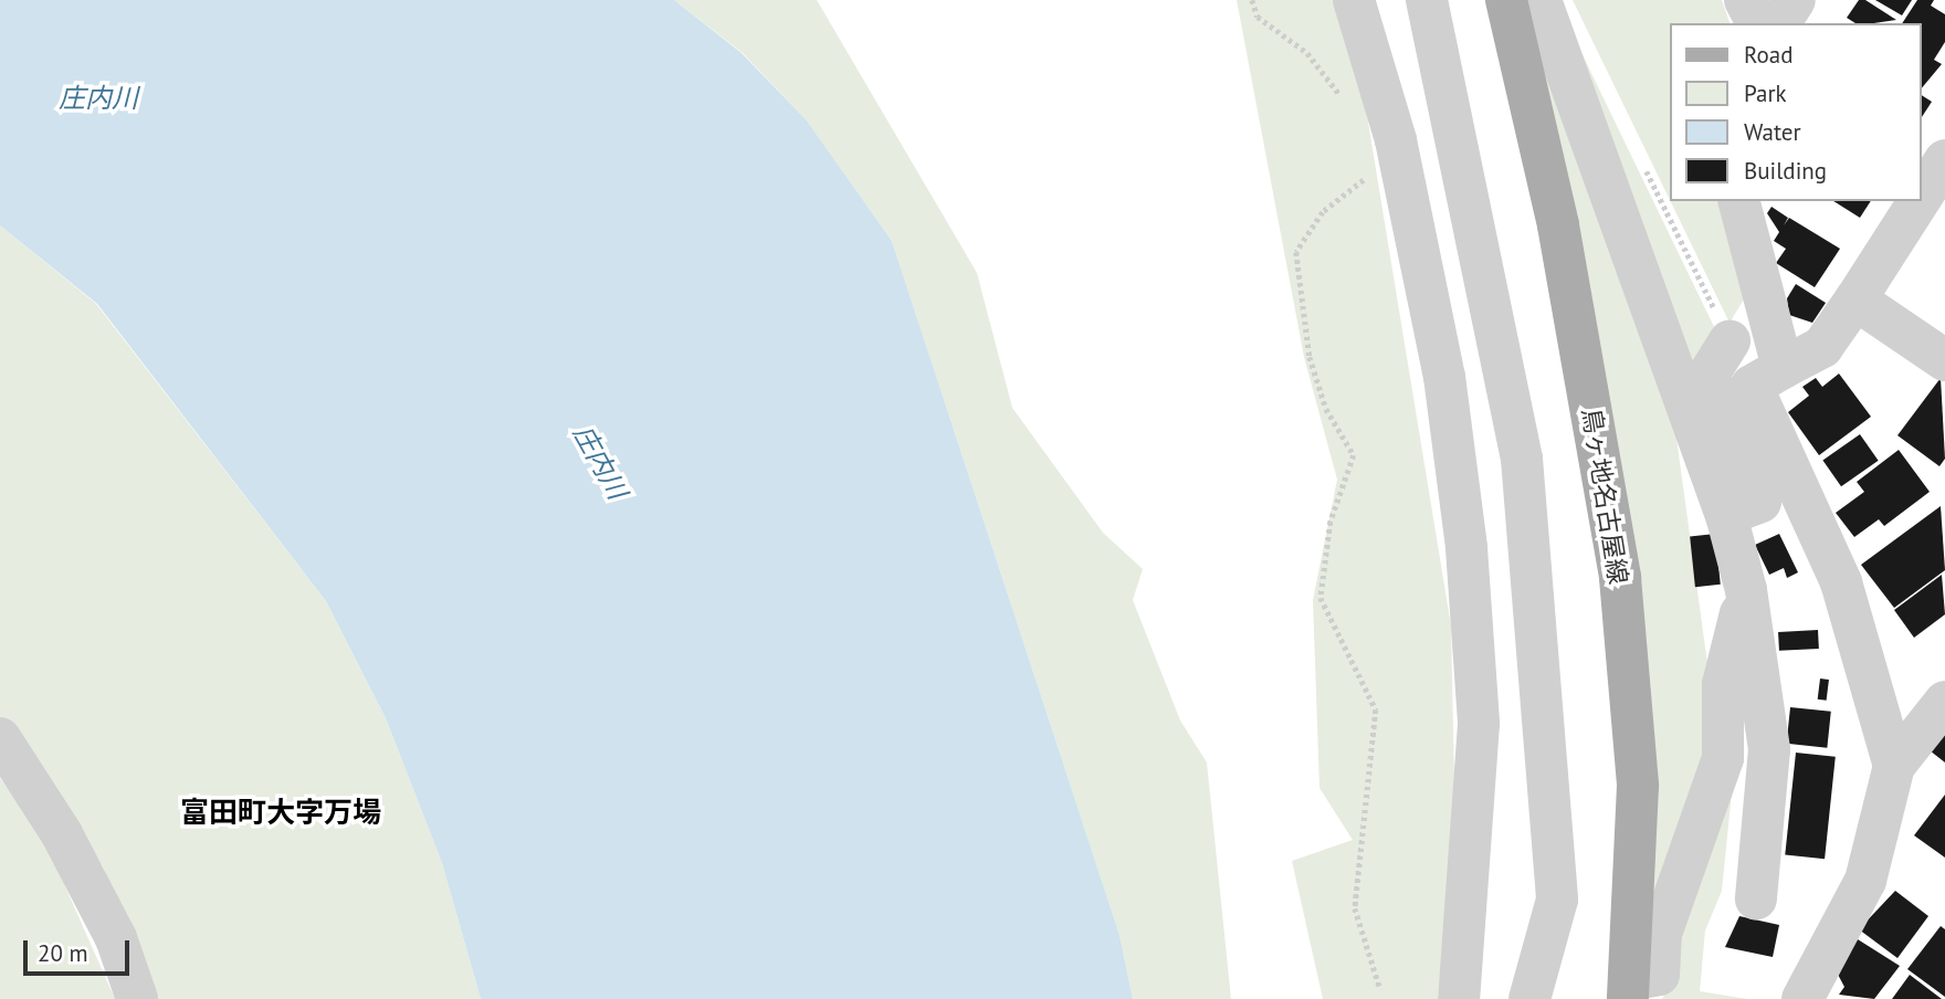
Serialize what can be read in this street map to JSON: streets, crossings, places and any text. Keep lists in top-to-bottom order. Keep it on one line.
{"streets":{"main road":["鳥ヶ地名古屋線"]},"districts":["富田町大字万場"],"water":["庄内川"],"legend":["Road","Park","Water","Building"],"scale_bar":"20 m"}
